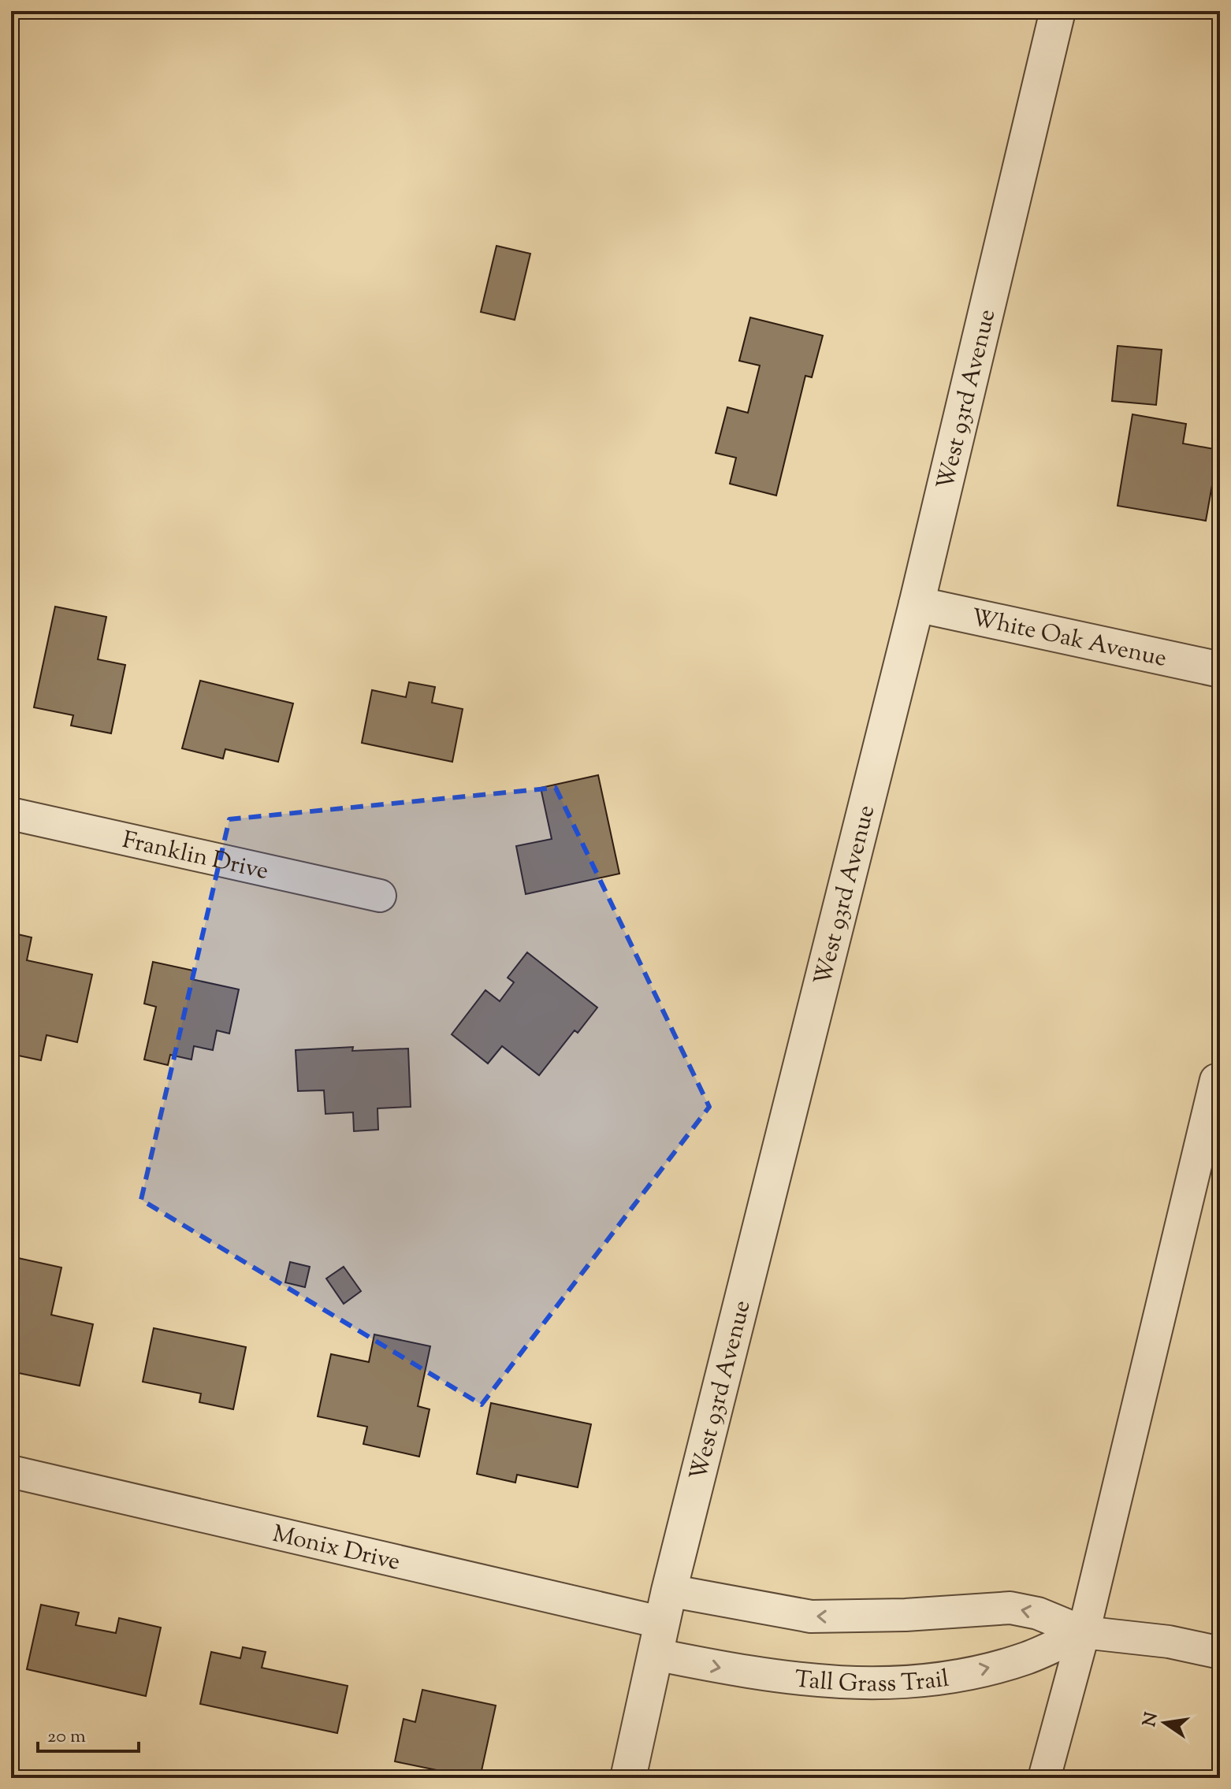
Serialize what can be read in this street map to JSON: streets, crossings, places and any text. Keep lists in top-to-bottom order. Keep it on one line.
{"streets":{"street":["West 93rd Avenue","White Oak Avenue","Franklin Drive","Monix Drive","Tall Grass Trail"]},"crossings":[["West 93rd Avenue","White Oak Avenue"],["West 93rd Avenue","Monix Drive"],["West 93rd Avenue","Tall Grass Trail"],["Monix Drive","Tall Grass Trail"]],"scale_bar":"20 m","north":"left"}
